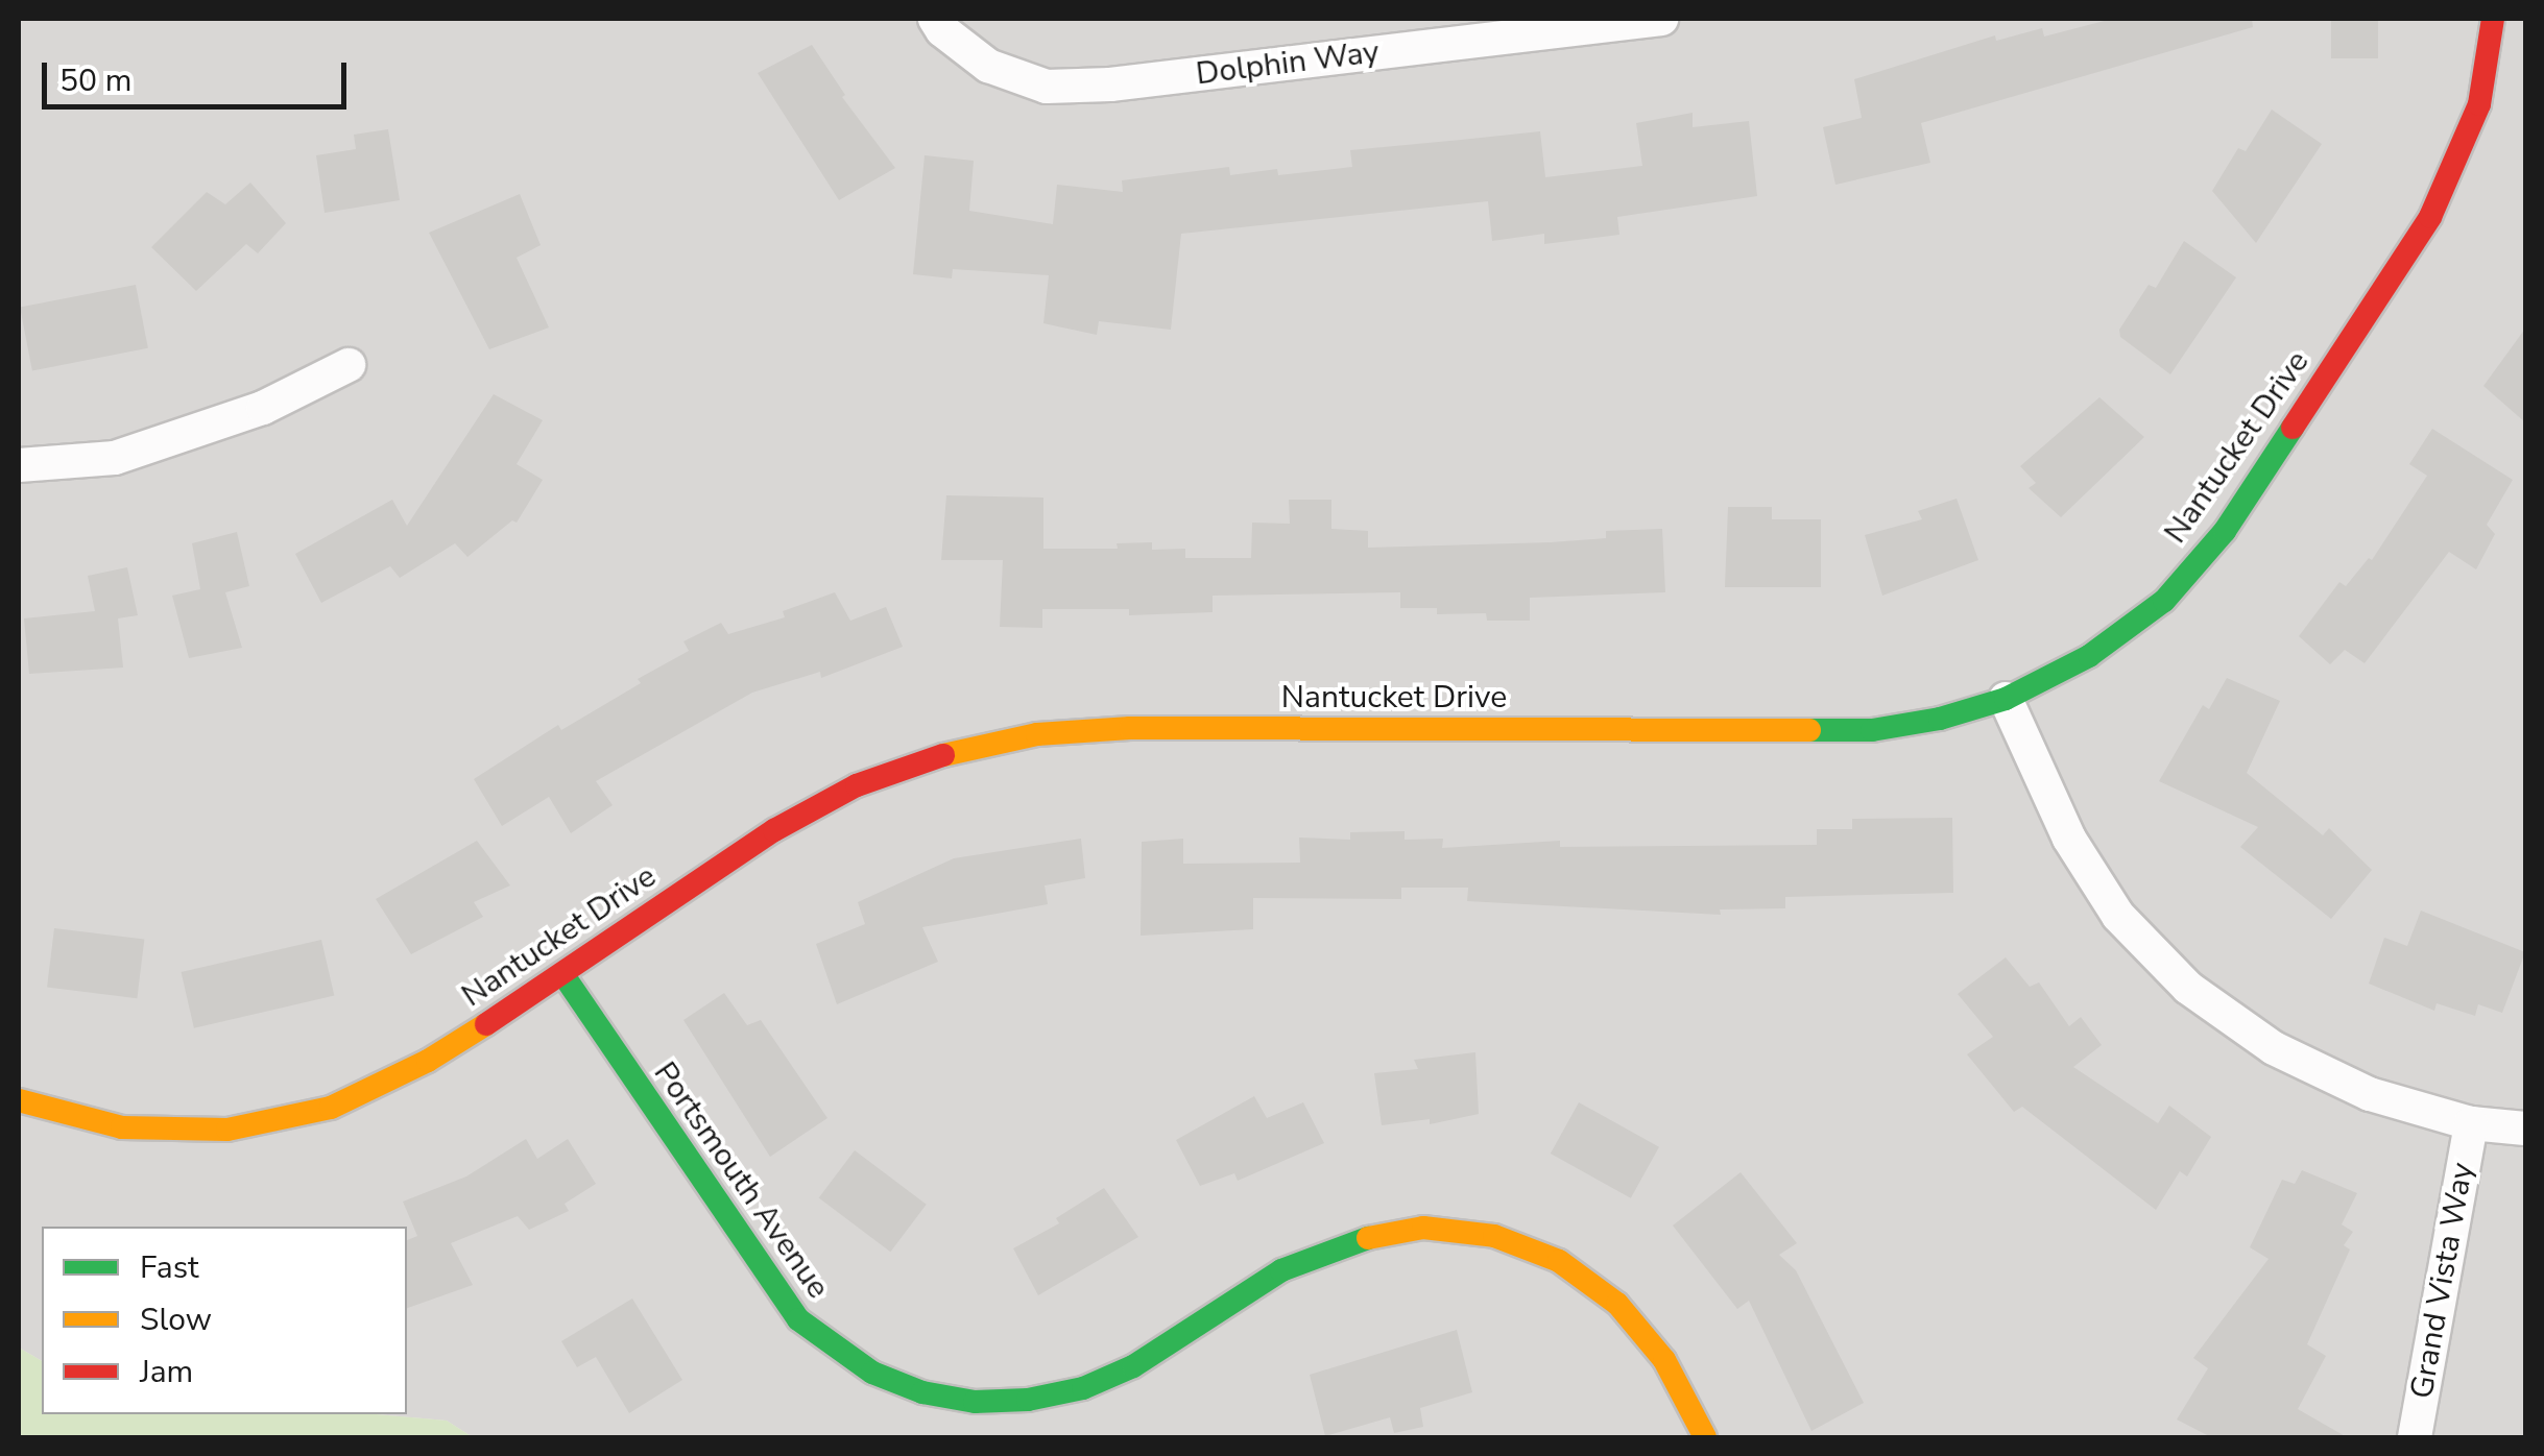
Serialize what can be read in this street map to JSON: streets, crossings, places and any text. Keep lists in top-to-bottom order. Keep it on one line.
{"streets":{"street":["Dolphin Way","Nantucket Drive","Portsmouth Avenue","Grand Vista Way"]},"crossings":[["Nantucket Drive","Portsmouth Avenue"]],"legend":["Fast","Slow","Jam"],"scale_bar":"50 m"}
